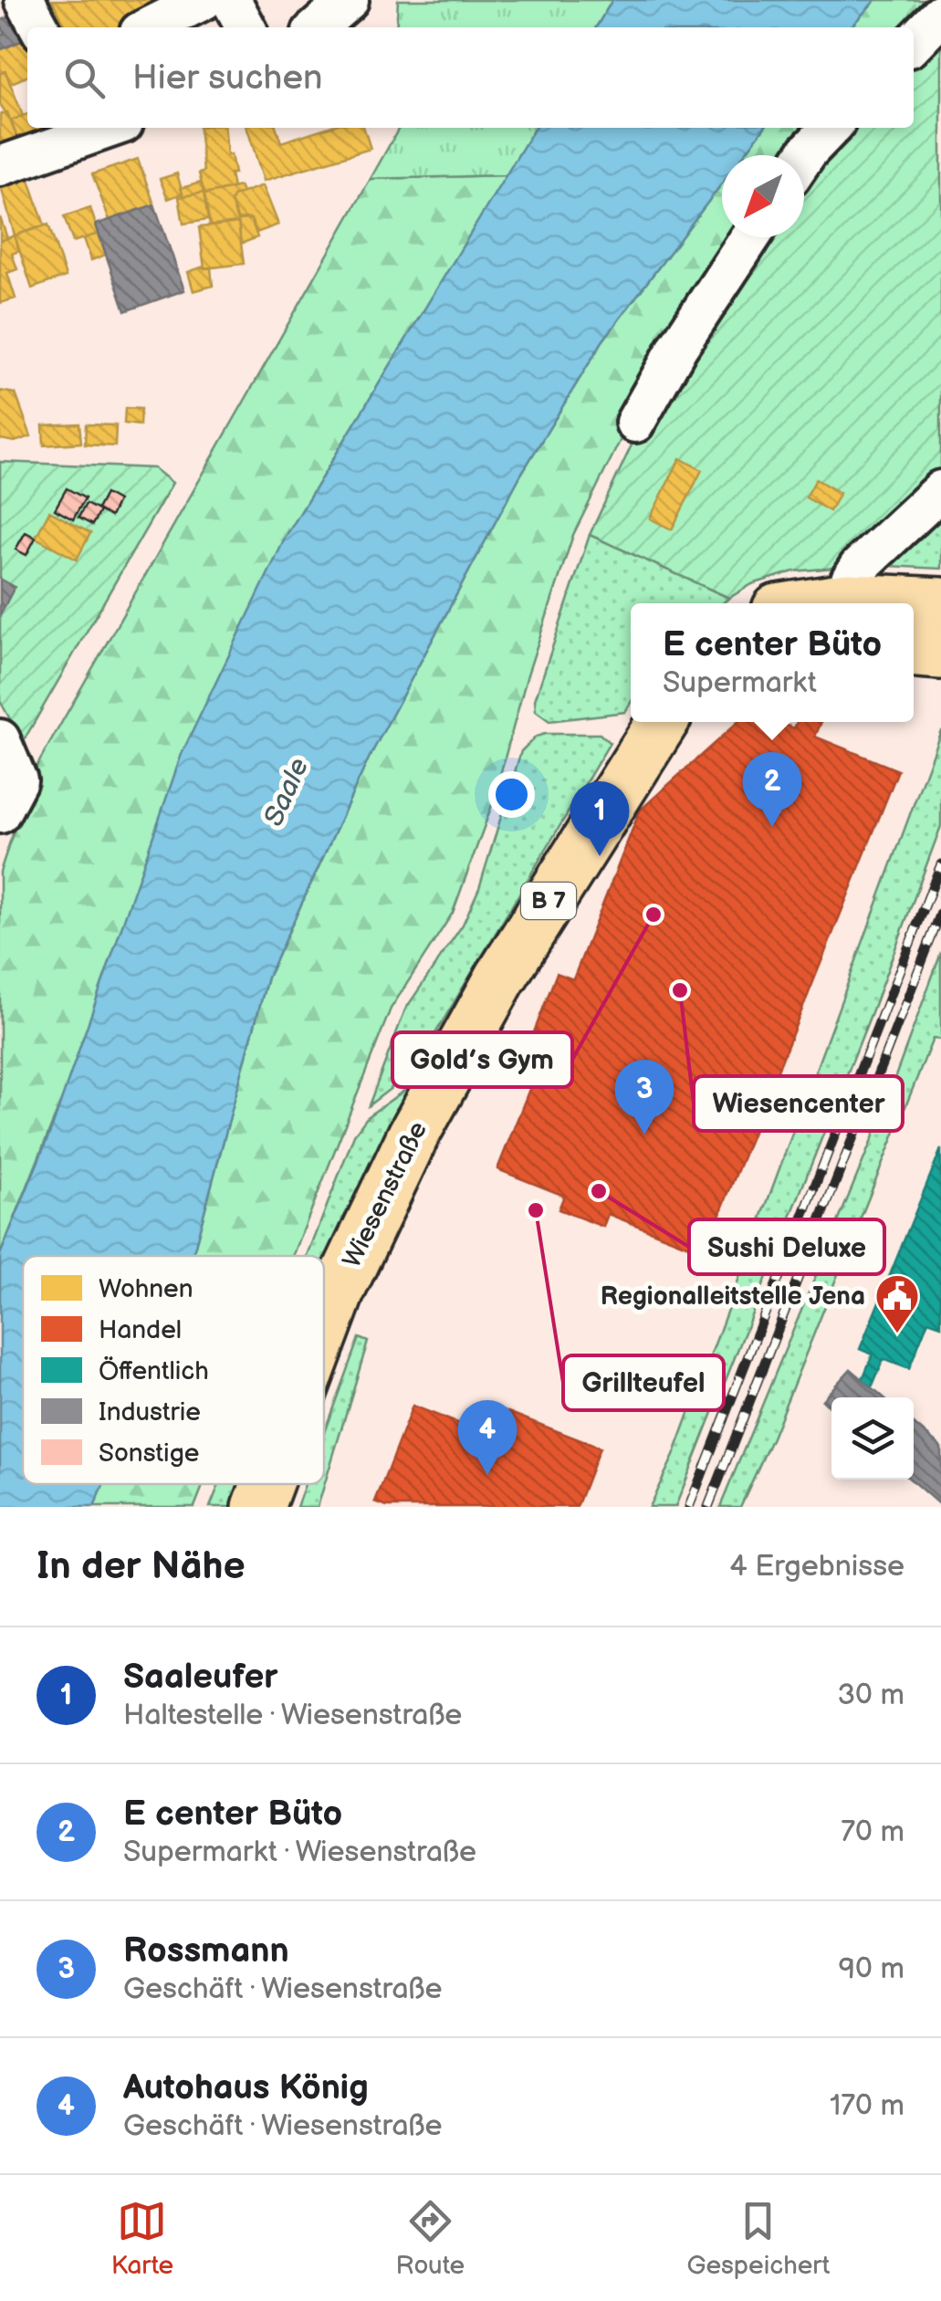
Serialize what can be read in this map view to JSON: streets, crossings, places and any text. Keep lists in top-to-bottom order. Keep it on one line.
{"streets":{"main road":["B 7","Wiesenstraße"]},"water":["Saale"],"places":{"other":["Gold’s Gym","Wiesencenter","Sushi Deluxe","Grillteufel"],"public building":["Regionalleitstelle Jena"]},"legend":["Wohnen","Handel","Öffentlich","Industrie","Sonstige"],"north":"bottom left","page":{"search":"Hier suchen","popup":["E center Büto","Supermarkt"],"pins":["2","1","3","4"],"heading":["In der Nähe","4 Ergebnisse"],"list":[{"mark":"1","name":"Saaleufer","note":"Haltestelle · Wiesenstraße","value":"30 m"},{"mark":"2","name":"E center Büto","note":"Supermarkt · Wiesenstraße","value":"70 m"},{"mark":"3","name":"Rossmann","note":"Geschäft · Wiesenstraße","value":"90 m"},{"mark":"4","name":"Autohaus König","note":"Geschäft · Wiesenstraße","value":"170 m"}],"nav":["Karte","Route","Gespeichert"]}}
